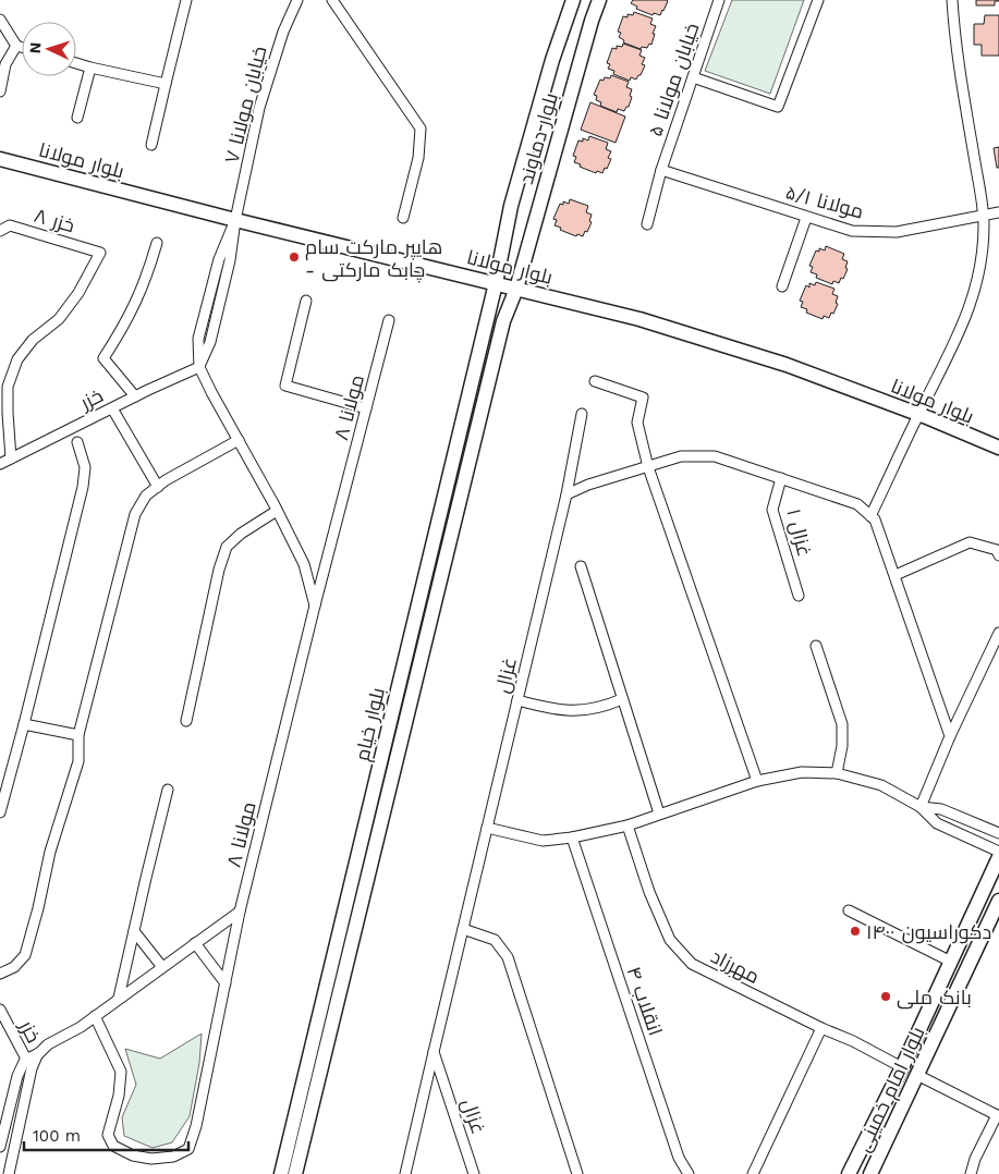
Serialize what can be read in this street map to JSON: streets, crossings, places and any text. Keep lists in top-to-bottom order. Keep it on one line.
{"streets":{"street":["خیابان مولانا ۵","خیابان مولانا ۷","بلوار دماوند","بلوار مولانا","مولانا ۵/۱","خزر ۸","خزر","مولانا ۸","غزال ۱","غزال","بلوار خیام","مهرزاد","انقلاب ۴","بلوار امام خمینی"]},"crossings":[["خیابان مولانا ۵","مولانا ۵/۱"],["خیابان مولانا ۷","بلوار مولانا"],["بلوار دماوند","بلوار مولانا"],["بلوار دماوند","بلوار خیام"],["بلوار مولانا","بلوار خیام"],["خزر ۸","خزر"],["مهرزاد","بلوار امام خمینی"]],"places":["هایپر مارکت سام - چابک مارکتی","دکوراسیون ۱۴۰۰","بانک ملی"],"scale_bar":"100 m","north":"left"}
